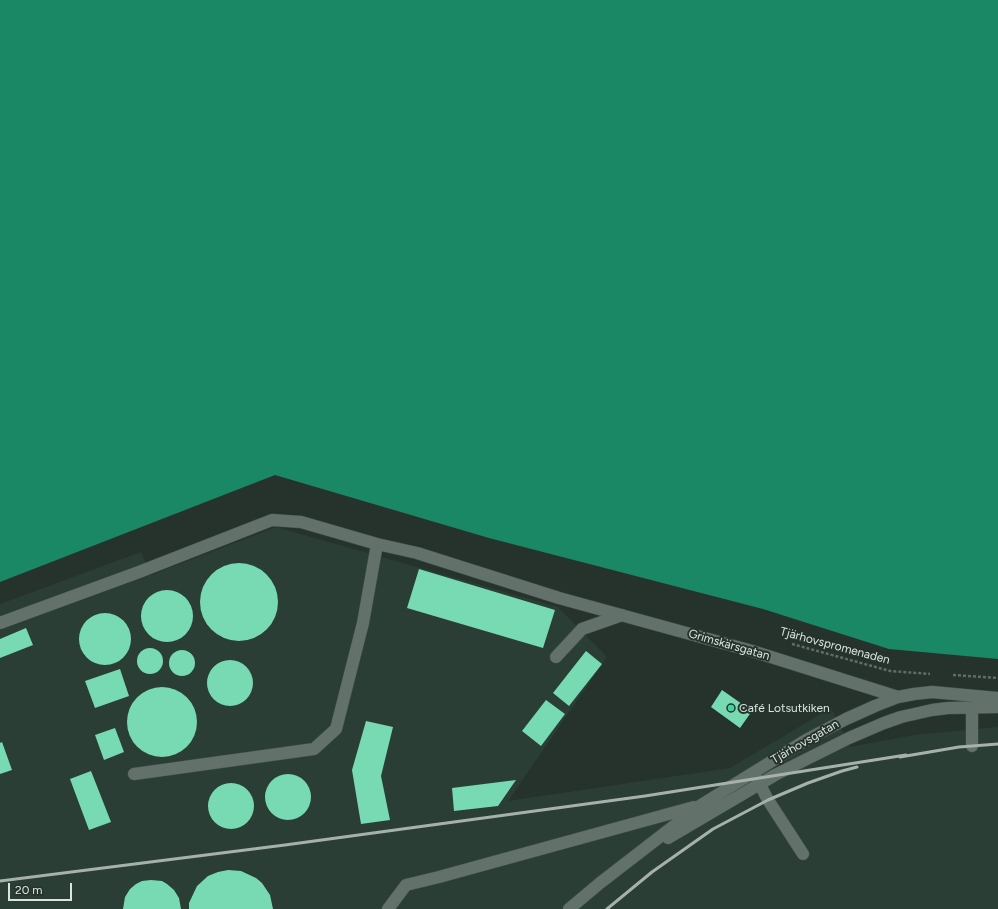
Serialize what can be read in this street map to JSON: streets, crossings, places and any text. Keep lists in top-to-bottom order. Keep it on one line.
{"streets":{"street":["Grimskärsgatan","Tjärhovsgatan"],"path":["Tjärhovspromenaden"]},"crossings":[["Grimskärsgatan","Tjärhovsgatan"]],"places":["Café Lotsutkiken"],"scale_bar":"20 m"}
